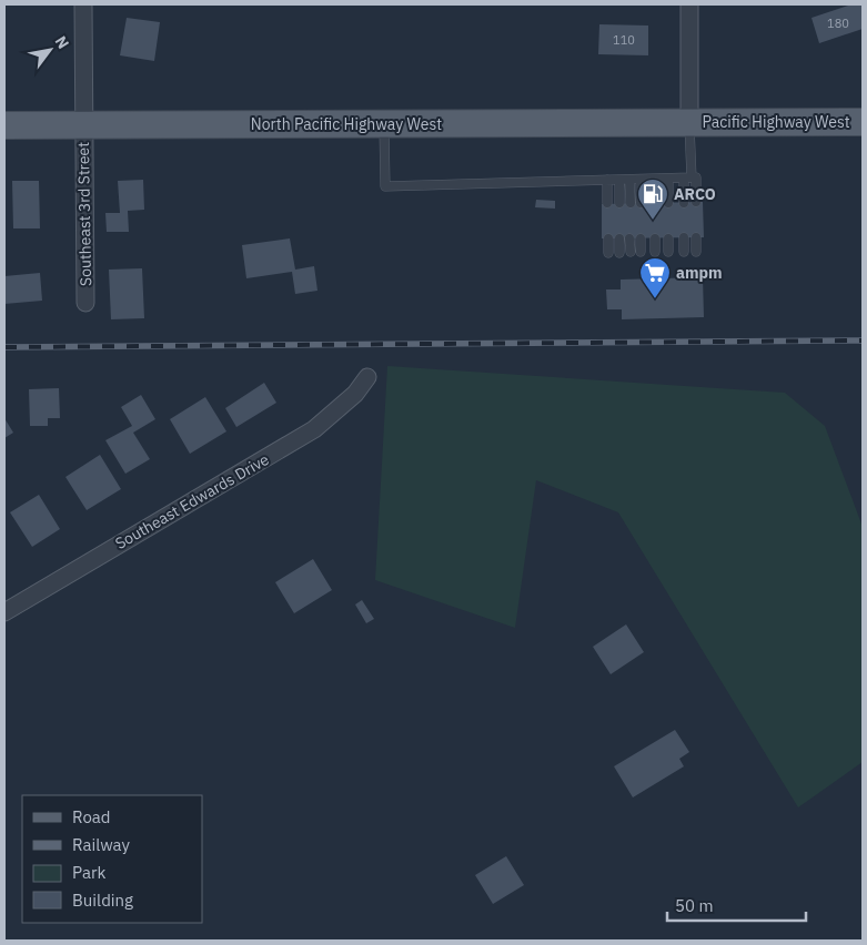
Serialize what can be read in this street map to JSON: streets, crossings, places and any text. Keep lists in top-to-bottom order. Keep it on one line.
{"streets":{"main road":["Pacific Highway West","North Pacific Highway West"],"street":["Southeast 3rd Street","Southeast Edwards Drive"]},"crossings":[["Pacific Highway West","North Pacific Highway West"],["North Pacific Highway West","Southeast 3rd Street"]],"places":{"fuel station":["ARCO"],"supermarket":["ampm"]},"house_numbers":["180","110"],"legend":["Road","Railway","Park","Building"],"scale_bar":"50 m","north":"top right"}
